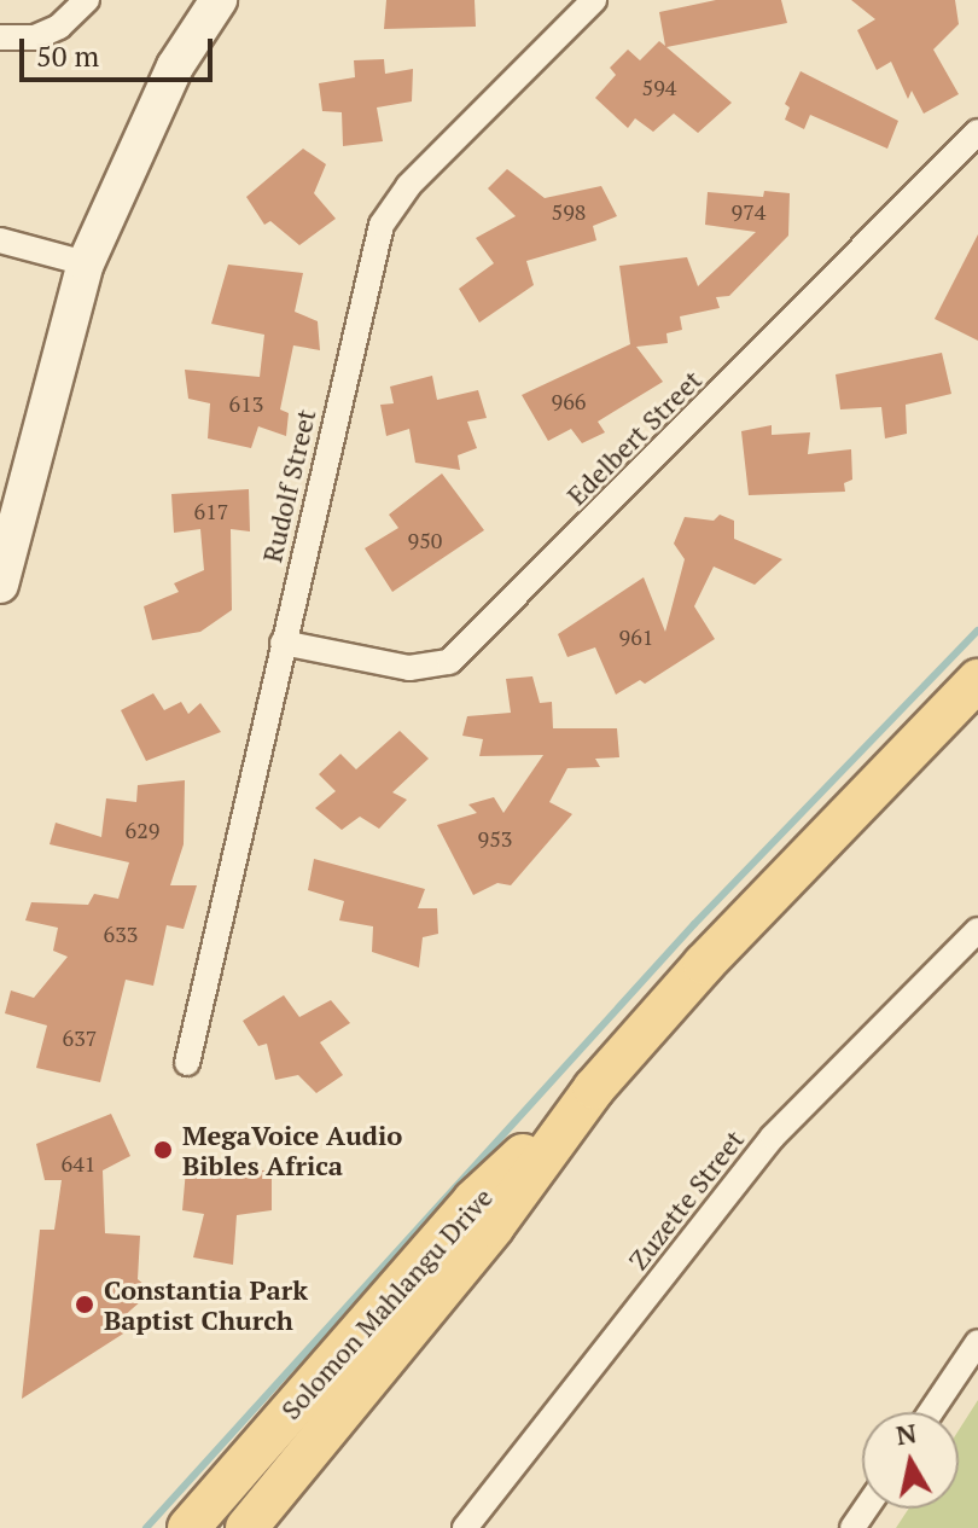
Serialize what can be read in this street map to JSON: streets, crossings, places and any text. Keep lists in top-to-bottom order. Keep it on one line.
{"streets":{"main road":["Solomon Mahlangu Drive"],"street":["Edelbert Street","Rudolf Street","Zuzette Street"]},"crossings":[["Edelbert Street","Rudolf Street"]],"places":["MegaVoice Audio Bibles Africa","Constantia Park Baptist Church"],"house_numbers":["594","598","974","966","613","617","950","961","629","953","633","637","641"],"scale_bar":"50 m","north":"top"}
